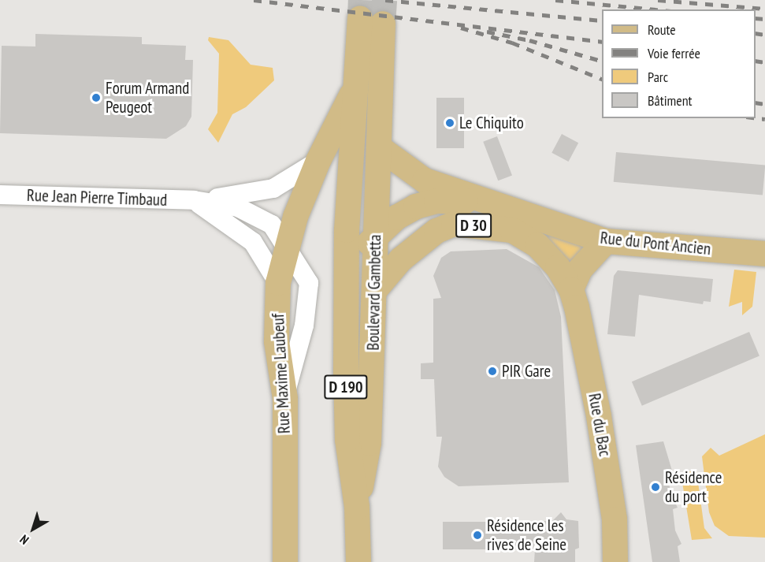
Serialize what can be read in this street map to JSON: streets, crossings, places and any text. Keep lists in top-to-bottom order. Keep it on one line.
{"streets":{"main road":["D 30","Rue du Pont Ancien","Boulevard Gambetta","Rue Maxime Laubeuf","D 190","Rue du Bac"],"street":["Rue Jean Pierre Timbaud"]},"crossings":[["Rue Jean Pierre Timbaud","Rue Maxime Laubeuf"],["D 30","Boulevard Gambetta"],["D 30","Rue du Bac"],["Rue du Pont Ancien","Boulevard Gambetta"],["Boulevard Gambetta","Rue Maxime Laubeuf"],["Boulevard Gambetta","D 190"]],"places":["Forum Armand Peugeot","Le Chiquito","PIR Gare","Résidence du port","Résidence les rives de Seine"],"legend":["Route","Voie ferrée","Parc","Bâtiment"],"north":"bottom left"}
